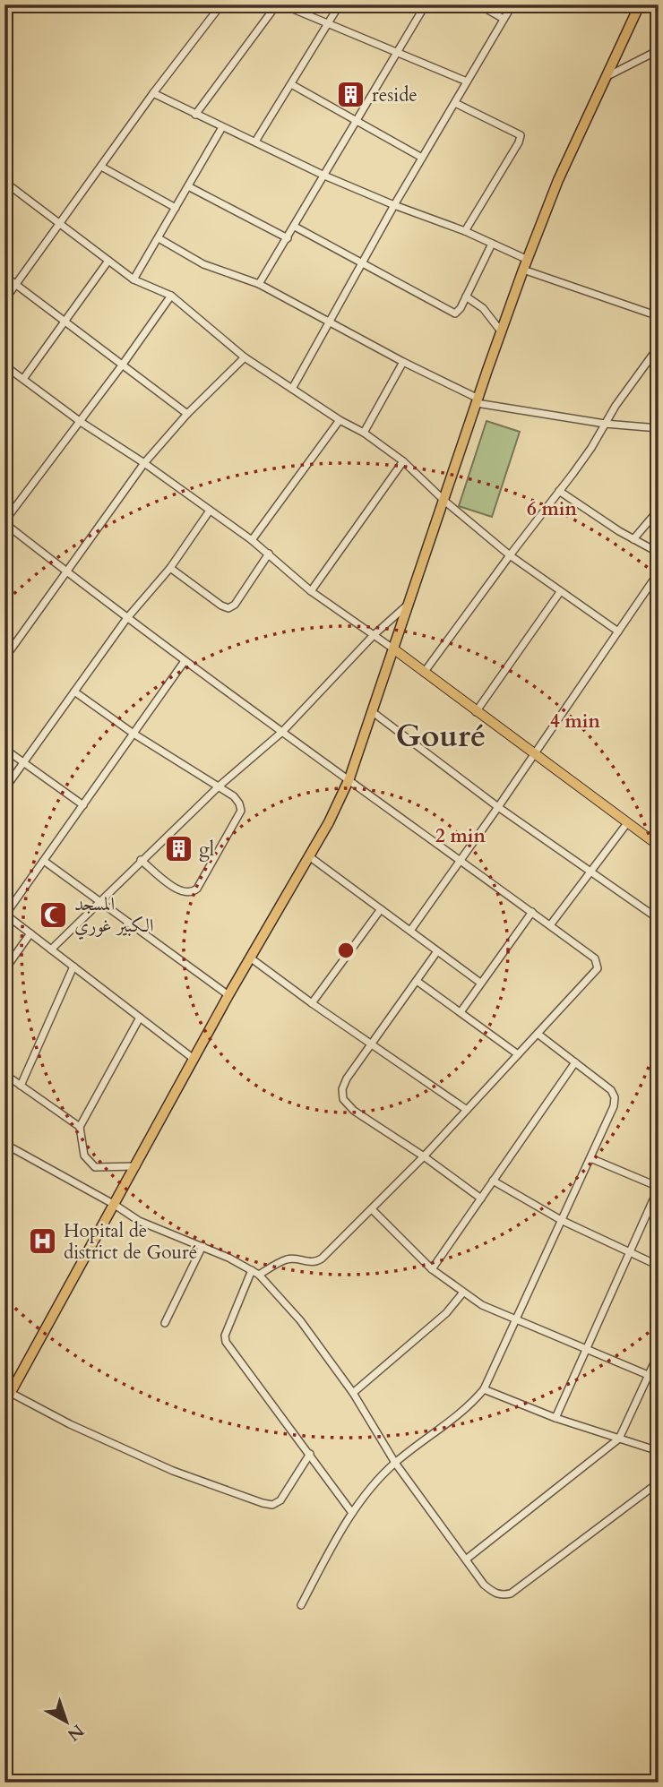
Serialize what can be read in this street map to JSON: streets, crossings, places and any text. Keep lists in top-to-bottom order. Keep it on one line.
{"districts":["Gouré"],"places":{"building":["reside","gl"],"mosque":["المسجد الكبير غوري"],"hospital":["Hopital de district de Gouré"]},"north":"bottom right","rings":["6 min","4 min","2 min"]}
